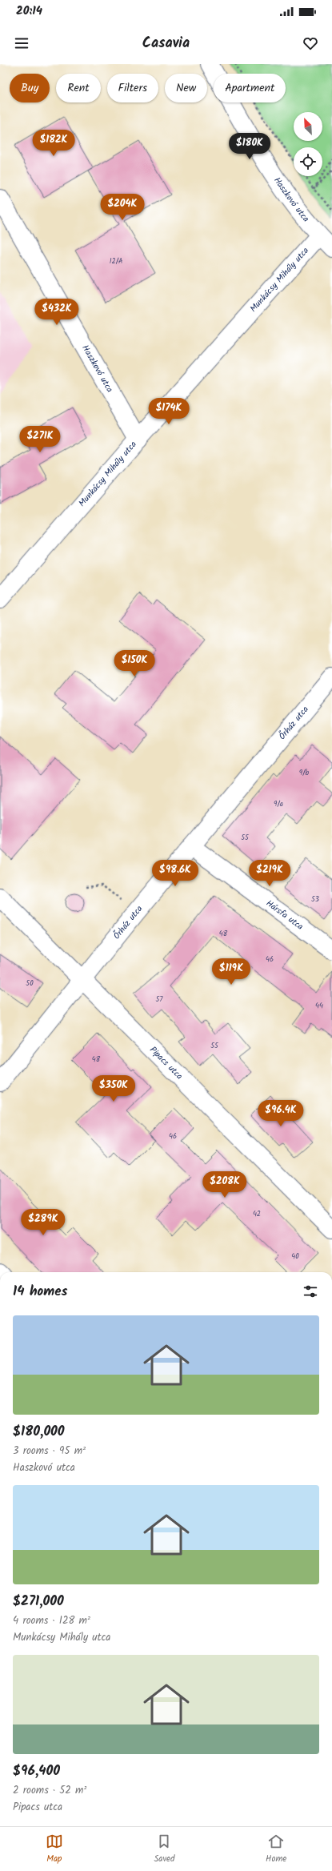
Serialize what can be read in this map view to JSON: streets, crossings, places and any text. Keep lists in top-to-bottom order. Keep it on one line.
{"streets":{"street":["Haszkovó utca","Munkácsy Mihály utca","Őrház utca","Hársfa utca","Pipacs utca"]},"crossings":[["Haszkovó utca","Munkácsy Mihály utca"],["Őrház utca","Hársfa utca"],["Őrház utca","Pipacs utca"]],"house_numbers":["12/A","9/b","9/a","55","53","48","46","50","57","44","55","48","46","42","40"],"north":"top left","page":{"status":"20:14","header":"Casavia","chip":["Buy","Rent","Filters","New","Apartment"],"price":["$182K","$180K","$204K","$432K","$174K","$271K","$150K","$98.6K","$219K","$119K","$350K","$96.4K","$208K","$289K"],"heading":"14 homes","list":[{"name":"$180,000","note":"3 rooms · 95 m² · Haszkovó utca"},{"name":"$271,000","note":"4 rooms · 128 m² · Munkácsy Mihály utca"},{"name":"$96,400","note":"2 rooms · 52 m² · Pipacs utca"}],"tabs":["Map","Saved","Home"]}}
